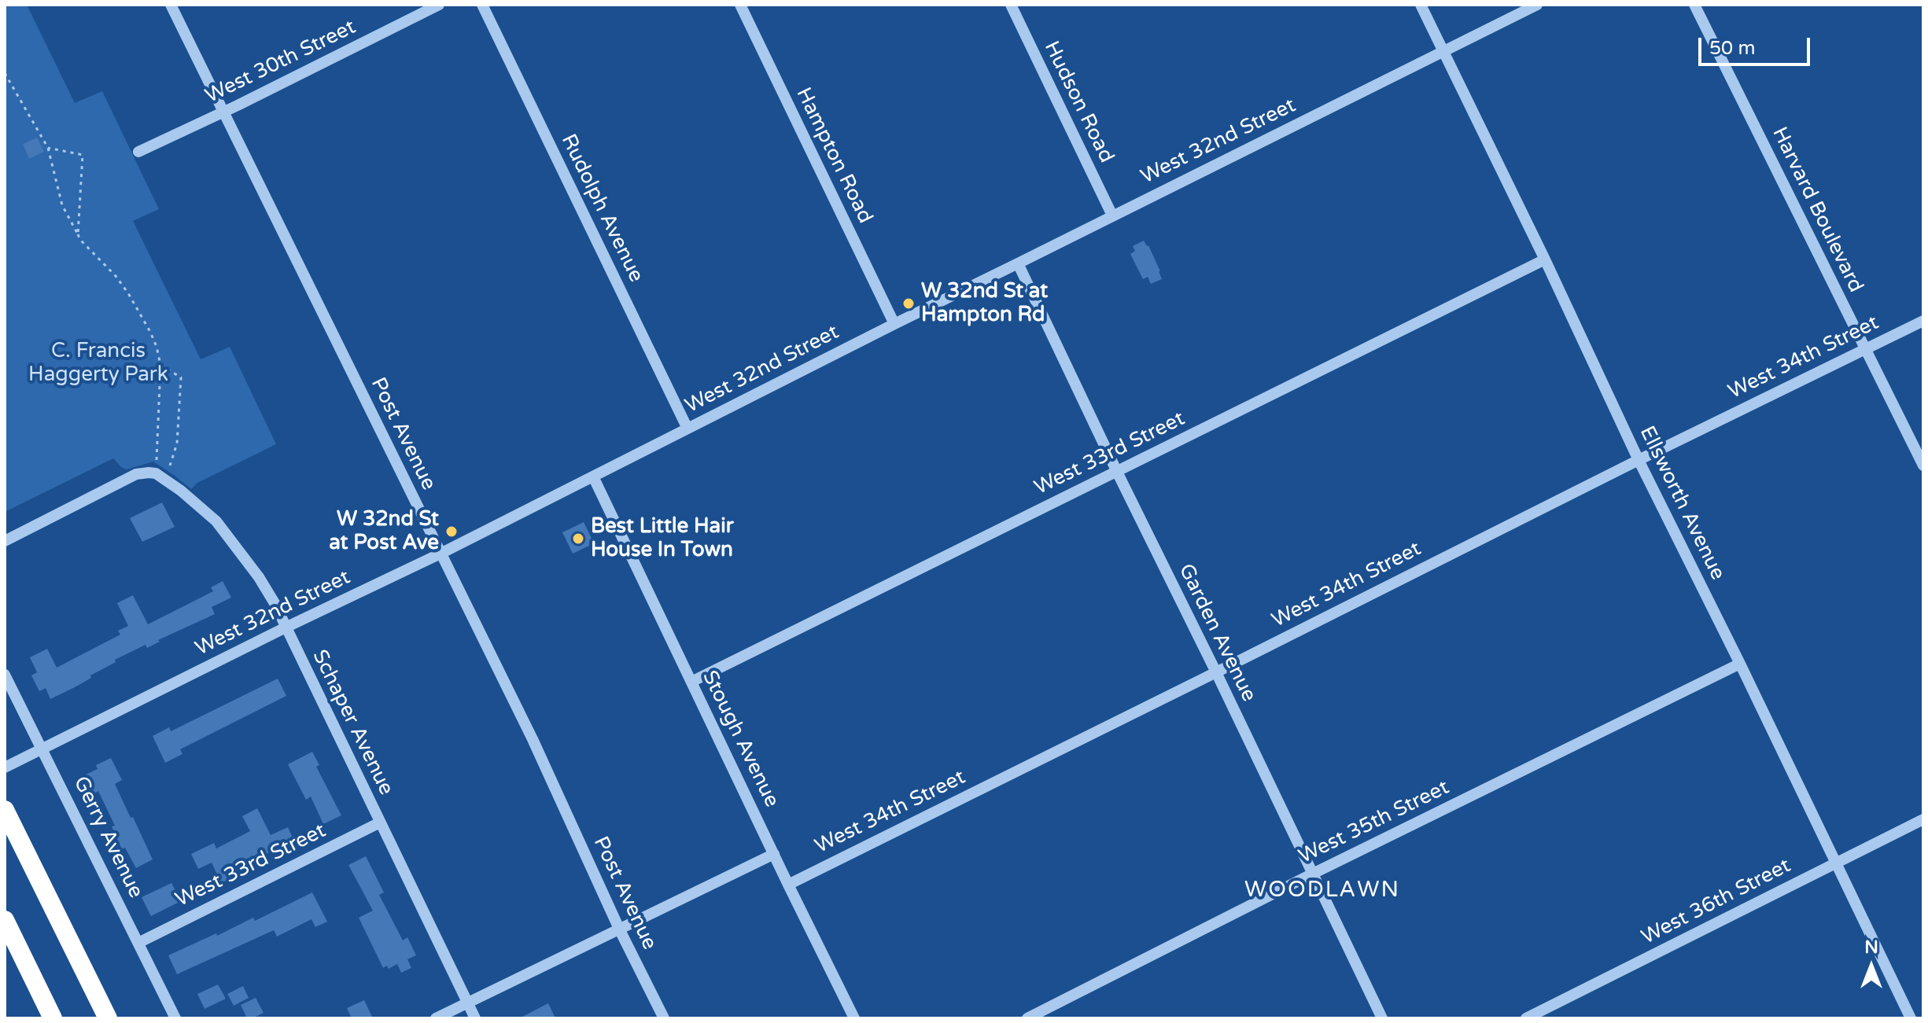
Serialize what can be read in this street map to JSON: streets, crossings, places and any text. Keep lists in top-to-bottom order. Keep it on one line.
{"streets":{"street":["West 30th Street","Hudson Road","West 32nd Street","Hampton Road","Rudolph Avenue","Harvard Boulevard","West 34th Street","Post Avenue","West 33rd Street","Ellsworth Avenue","Garden Avenue","Schaper Avenue","Stough Avenue","West 35th Street","Gerry Avenue","West 36th Street"]},"crossings":[["West 30th Street","Post Avenue"],["Hudson Road","West 32nd Street"],["West 32nd Street","Hampton Road"],["West 32nd Street","Rudolph Avenue"],["West 32nd Street","Post Avenue"],["West 32nd Street","Ellsworth Avenue"],["West 32nd Street","Garden Avenue"],["West 32nd Street","Schaper Avenue"],["West 32nd Street","Stough Avenue"],["West 32nd Street","Gerry Avenue"],["Harvard Boulevard","West 34th Street"],["West 34th Street","Ellsworth Avenue"],["West 34th Street","Garden Avenue"],["West 34th Street","Stough Avenue"],["West 33rd Street","Ellsworth Avenue"],["West 33rd Street","Garden Avenue"],["West 33rd Street","Schaper Avenue"],["West 33rd Street","Stough Avenue"],["West 33rd Street","Gerry Avenue"],["Ellsworth Avenue","West 35th Street"],["Ellsworth Avenue","West 36th Street"],["Garden Avenue","West 35th Street"]],"districts":["WOODLAWN"],"parks":["C. Francis Haggerty Park"],"places":["W 32nd St at Hampton Rd","W 32nd St at Post Ave","Best Little Hair House In Town"],"scale_bar":"50 m","north":"top"}
